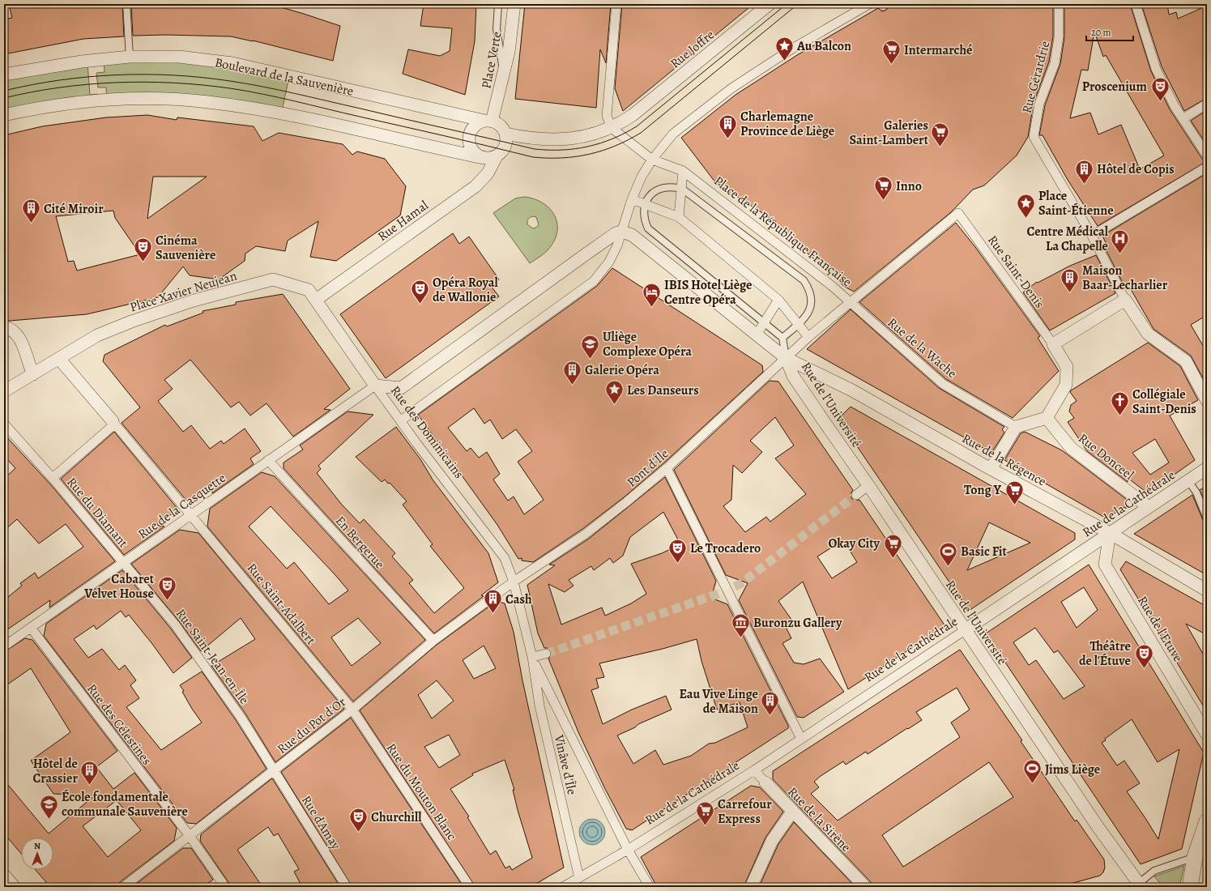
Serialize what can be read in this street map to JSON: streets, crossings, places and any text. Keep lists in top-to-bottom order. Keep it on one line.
{"streets":{"street":["Rue Joffre","Place Verte","Boulevard de la Sauvenière","Rue Gérardrie","Rue Hamal","Place de la République Française","Rue Saint-Denis","Place Xavier Neujean","Rue de la Wache","Rue de l'Université","Rue des Dominicains","Rue Donceel","Rue de la Régence","Pont d'Île","Rue de la Cathédrale","Rue de la Casquette","Rue du Diamant","En Bergerue","Rue Saint-Adalbert","Rue de l'Etuve","Rue Saint-Jean-en-Île","Rue des Célestines","Rue du Pot d'Or","Vinâve d'Île","Rue du Mouton Blanc","Rue de la Sirène","Rue d'Amay"]},"crossings":[["Rue Joffre","Place Verte"],["Rue Joffre","Boulevard de la Sauvenière"],["Rue Joffre","Rue Hamal"],["Rue Joffre","Place de la République Française"],["Place Verte","Boulevard de la Sauvenière"],["Place Verte","Rue Hamal"],["Boulevard de la Sauvenière","Rue Hamal"],["Rue Hamal","Place Xavier Neujean"],["Rue Hamal","Rue des Dominicains"],["Place de la République Française","Rue Saint-Denis"],["Place de la République Française","Rue de la Wache"],["Place de la République Française","Rue de l'Université"],["Place de la République Française","Rue de la Régence"],["Place de la République Française","Pont d'Île"],["Rue Saint-Denis","Rue de la Wache"],["Place Xavier Neujean","Rue des Dominicains"],["Rue de l'Université","Rue de la Régence"],["Rue de l'Université","Pont d'Île"],["Rue de l'Université","Rue de la Cathédrale"],["Rue des Dominicains","Pont d'Île"],["Rue des Dominicains","Rue de la Casquette"],["Rue des Dominicains","Rue du Pot d'Or"],["Rue des Dominicains","Vinâve d'Île"],["Rue Donceel","Rue de la Cathédrale"],["Rue de la Régence","Pont d'Île"],["Rue de la Régence","Rue de la Cathédrale"],["Rue de la Régence","Rue de l'Etuve"],["Pont d'Île","Rue du Pot d'Or"],["Pont d'Île","Vinâve d'Île"],["Rue de la Cathédrale","Rue de l'Etuve"],["Rue de la Cathédrale","Vinâve d'Île"],["Rue de la Cathédrale","Rue de la Sirène"],["Rue de la Casquette","Rue du Diamant"],["Rue de la Casquette","En Bergerue"],["Rue de la Casquette","Rue Saint-Adalbert"],["Rue de la Casquette","Rue Saint-Jean-en-Île"],["Rue de la Casquette","Rue des Célestines"],["Rue du Diamant","Rue Saint-Jean-en-Île"],["En Bergerue","Rue du Pot d'Or"],["Rue Saint-Adalbert","Rue du Pot d'Or"],["Rue Saint-Adalbert","Rue du Mouton Blanc"],["Rue Saint-Jean-en-Île","Rue du Pot d'Or"],["Rue Saint-Jean-en-Île","Rue d'Amay"],["Rue des Célestines","Rue du Pot d'Or"],["Rue du Pot d'Or","Vinâve d'Île"],["Rue du Pot d'Or","Rue du Mouton Blanc"],["Rue du Pot d'Or","Rue d'Amay"]],"places":{"place":["Au Balcon","Place Saint-Étienne","Les Danseurs"],"supermarket":["Intermarché","Galeries Saint-Lambert","Inno","Tong Y","Okay City","Carrefour Express"],"theatre":["Proscenium","Cinéma Sauvenière","Opéra Royal de Wallonie","Le Trocadero","Cabaret Velvet House","Théâtre de l'Étuve","Churchill"],"building":["Charlemagne Province de Liège","Hôtel de Copis","Cité Miroir","Maison Baar-Lecharlier","Galerie Opéra","Cash","Eau Vive Linge de Maison","Hôtel de Crassier"],"hospital":["Centre Médical La Chapelle"],"hotel":["IBIS Hotel Liège Centre Opéra"],"school or university":["Uliège Complexe Opéra","École fondamentale communale Sauvenière"],"church":["Collégiale Saint-Denis"],"sports":["Basic Fit","Jims Liège"],"museum":["Buronzu Gallery"]},"scale_bar":"20 m","north":"top"}
